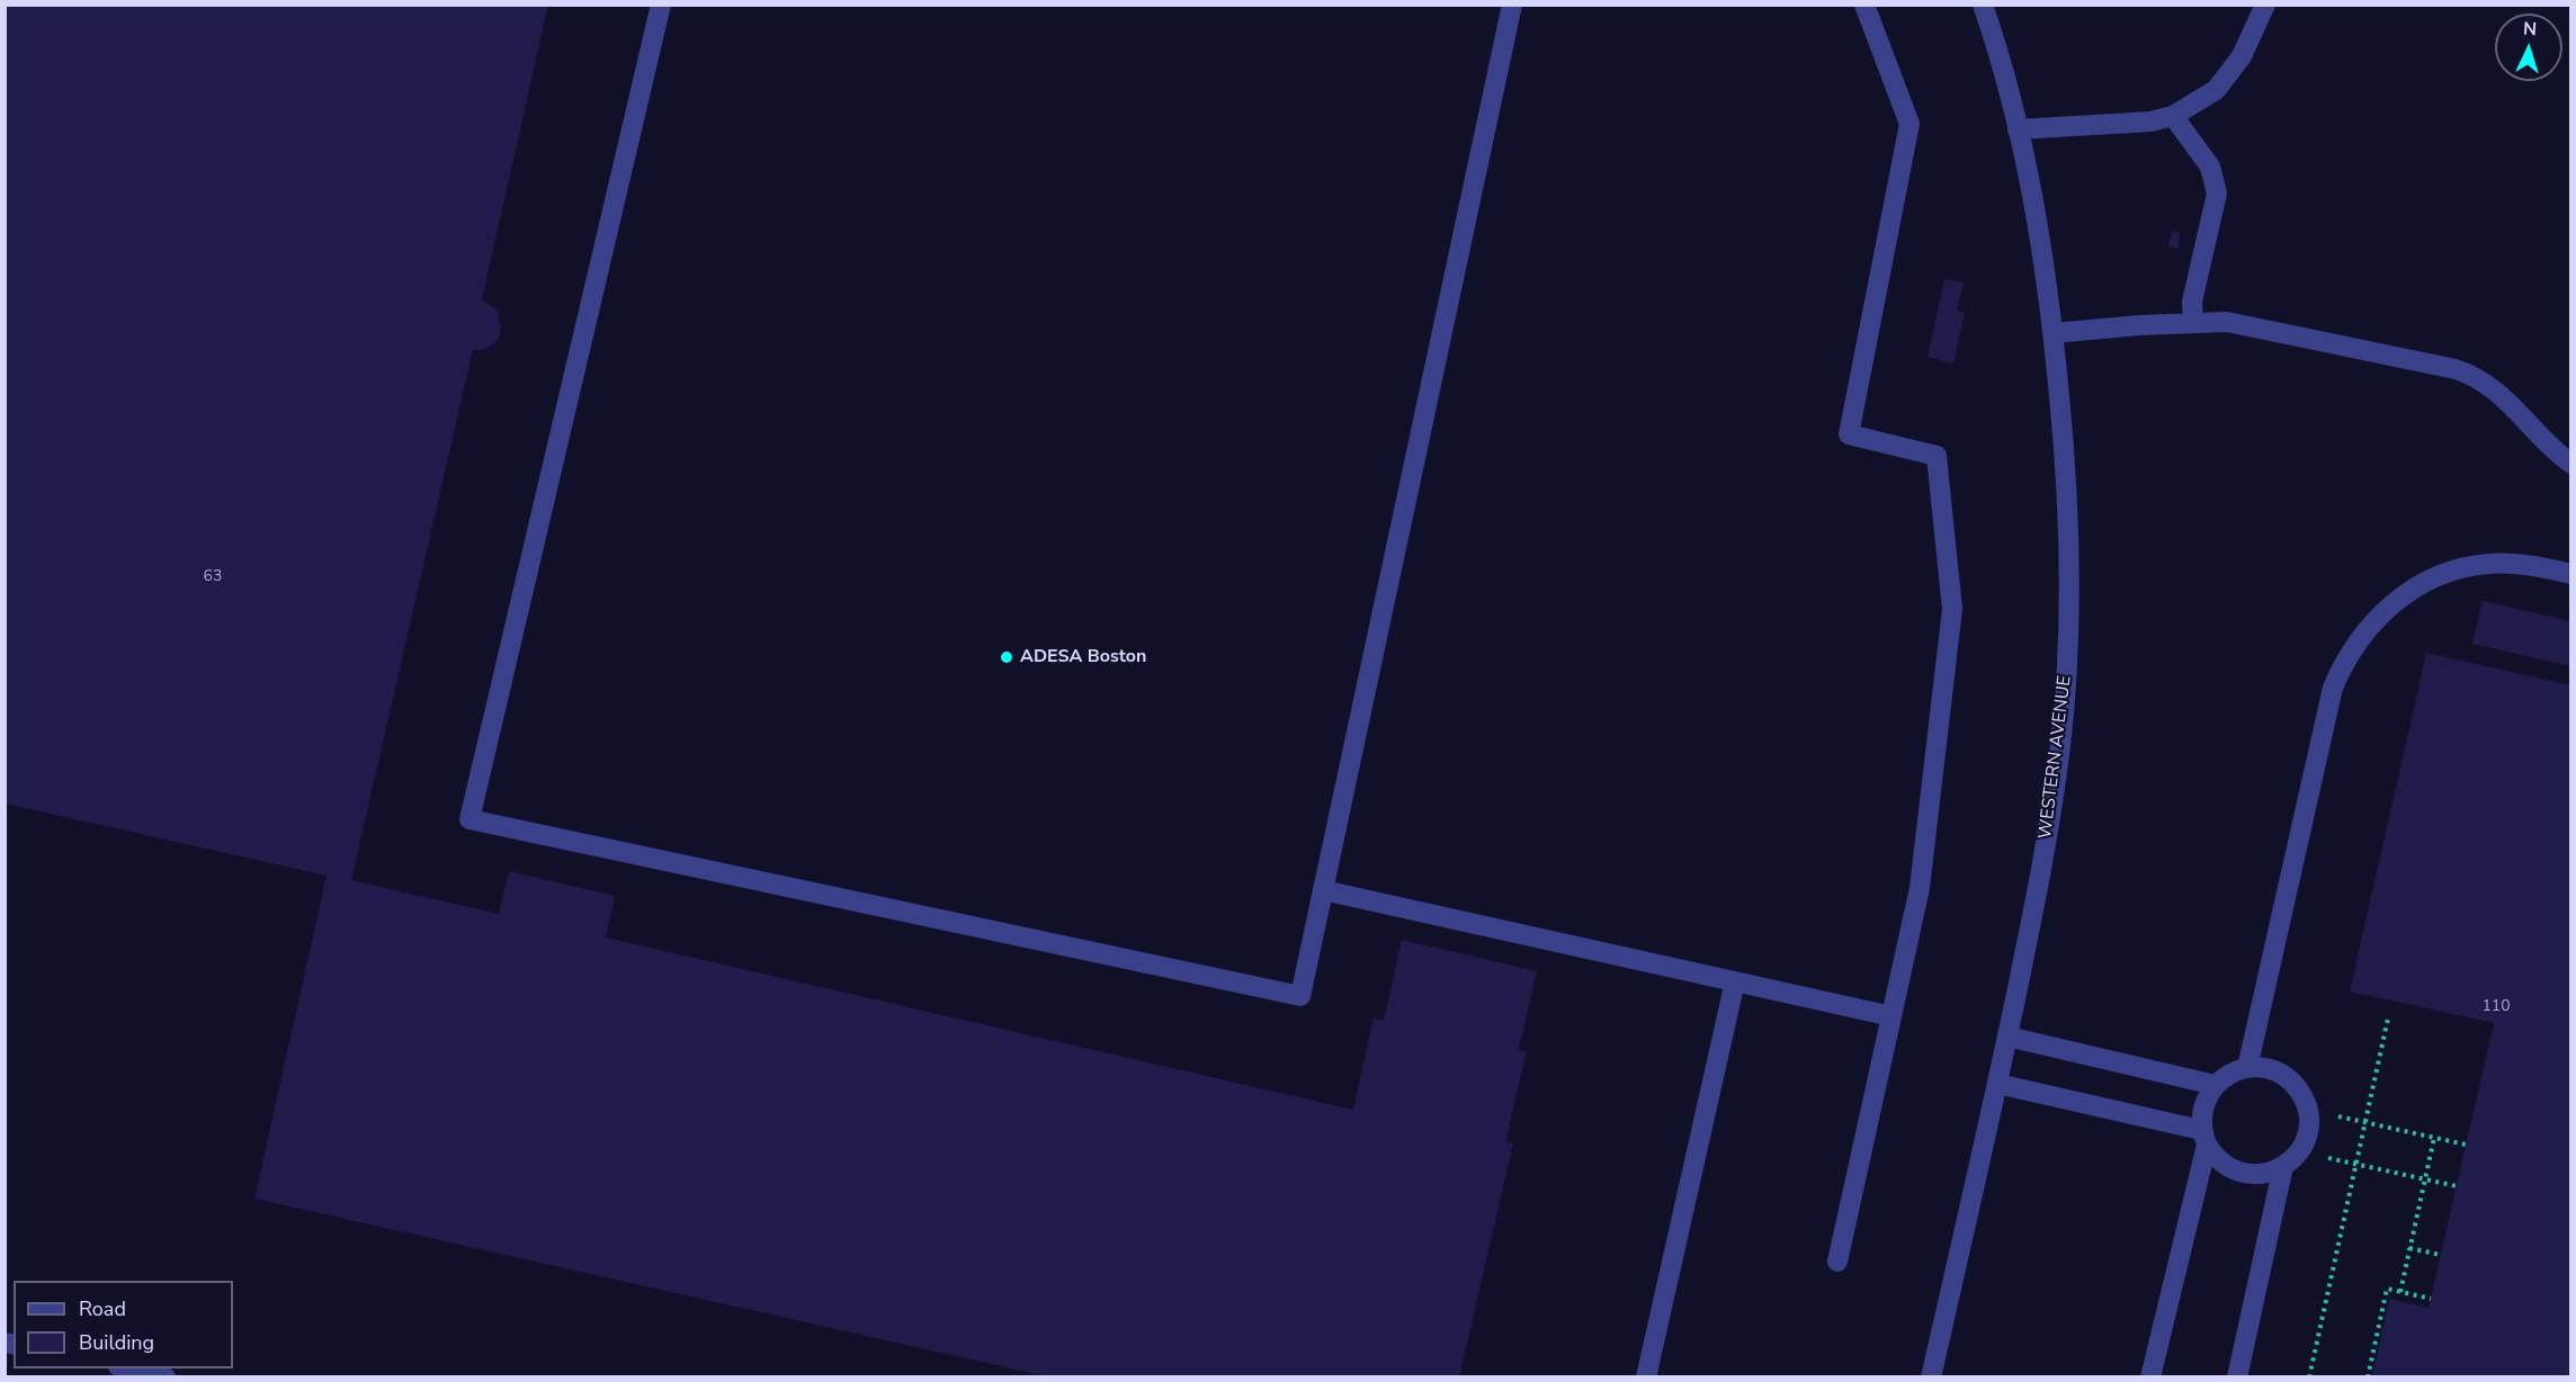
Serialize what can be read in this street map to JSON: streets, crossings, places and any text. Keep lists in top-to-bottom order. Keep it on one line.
{"streets":{"street":["WESTERN AVENUE"]},"places":["ADESA Boston"],"house_numbers":["63","110"],"legend":["Road","Building"],"north":"top"}
